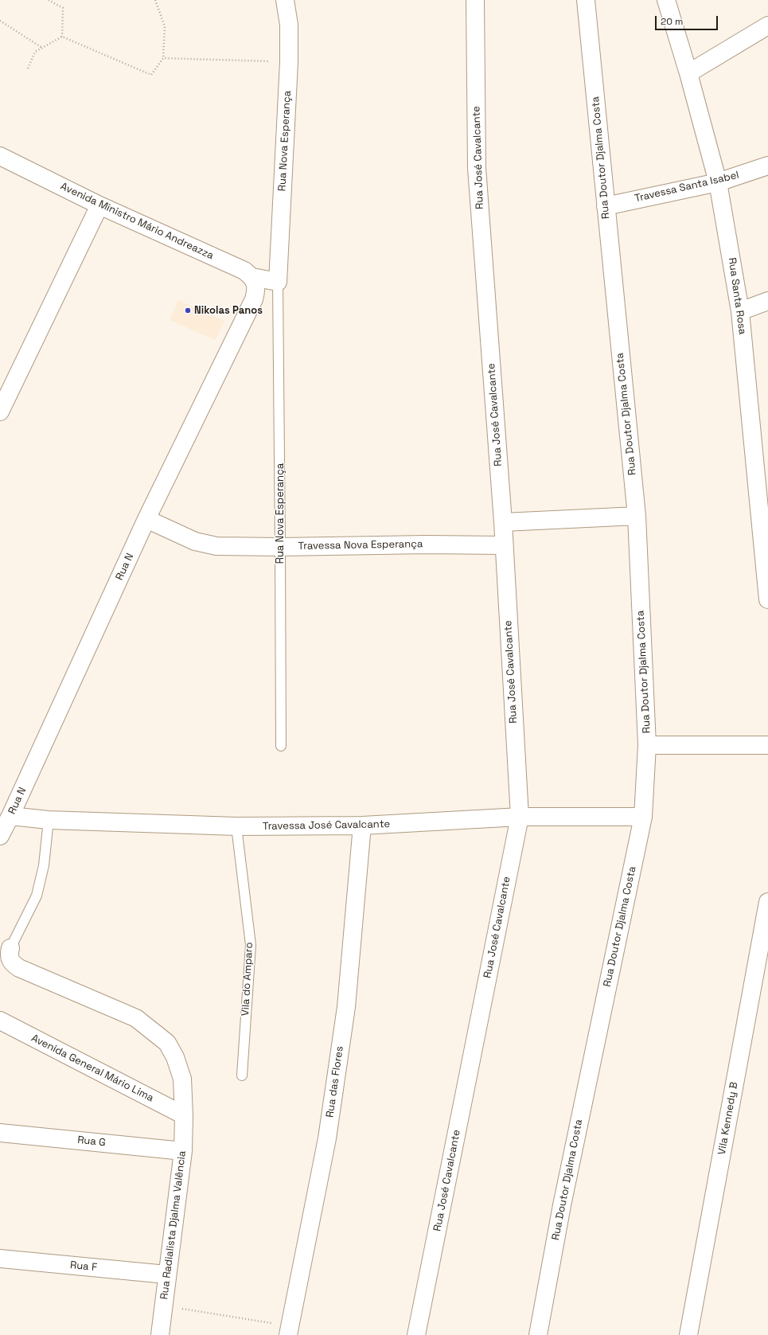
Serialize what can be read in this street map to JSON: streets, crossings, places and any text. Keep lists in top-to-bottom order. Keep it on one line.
{"streets":{"street":["Rua Nova Esperança","Rua José Cavalcante","Rua Doutor Djalma Costa","Travessa Santa Isabel","Avenida Ministro Mário Andreazza","Rua Santa Rosa","Travessa Nova Esperança","Rua N","Travessa José Cavalcante","Avenida General Mário Lima","Rua das Flores","Vila Kennedy B","Rua G","Rua Radialista Djalma Valência","Rua F"],"lane":["Vila do Amparo"]},"crossings":[["Rua Nova Esperança","Travessa Nova Esperança"],["Rua José Cavalcante","Travessa Nova Esperança"],["Rua José Cavalcante","Travessa José Cavalcante"],["Rua Doutor Djalma Costa","Travessa Santa Isabel"],["Rua Doutor Djalma Costa","Travessa José Cavalcante"],["Travessa Santa Isabel","Rua Santa Rosa"],["Avenida Ministro Mário Andreazza","Rua N"],["Travessa Nova Esperança","Rua N"],["Rua N","Travessa José Cavalcante"],["Travessa José Cavalcante","Vila do Amparo"],["Travessa José Cavalcante","Rua das Flores"],["Avenida General Mário Lima","Rua Radialista Djalma Valência"],["Rua G","Rua Radialista Djalma Valência"],["Rua Radialista Djalma Valência","Rua F"]],"places":["Nikolas Panos"],"scale_bar":"20 m"}
